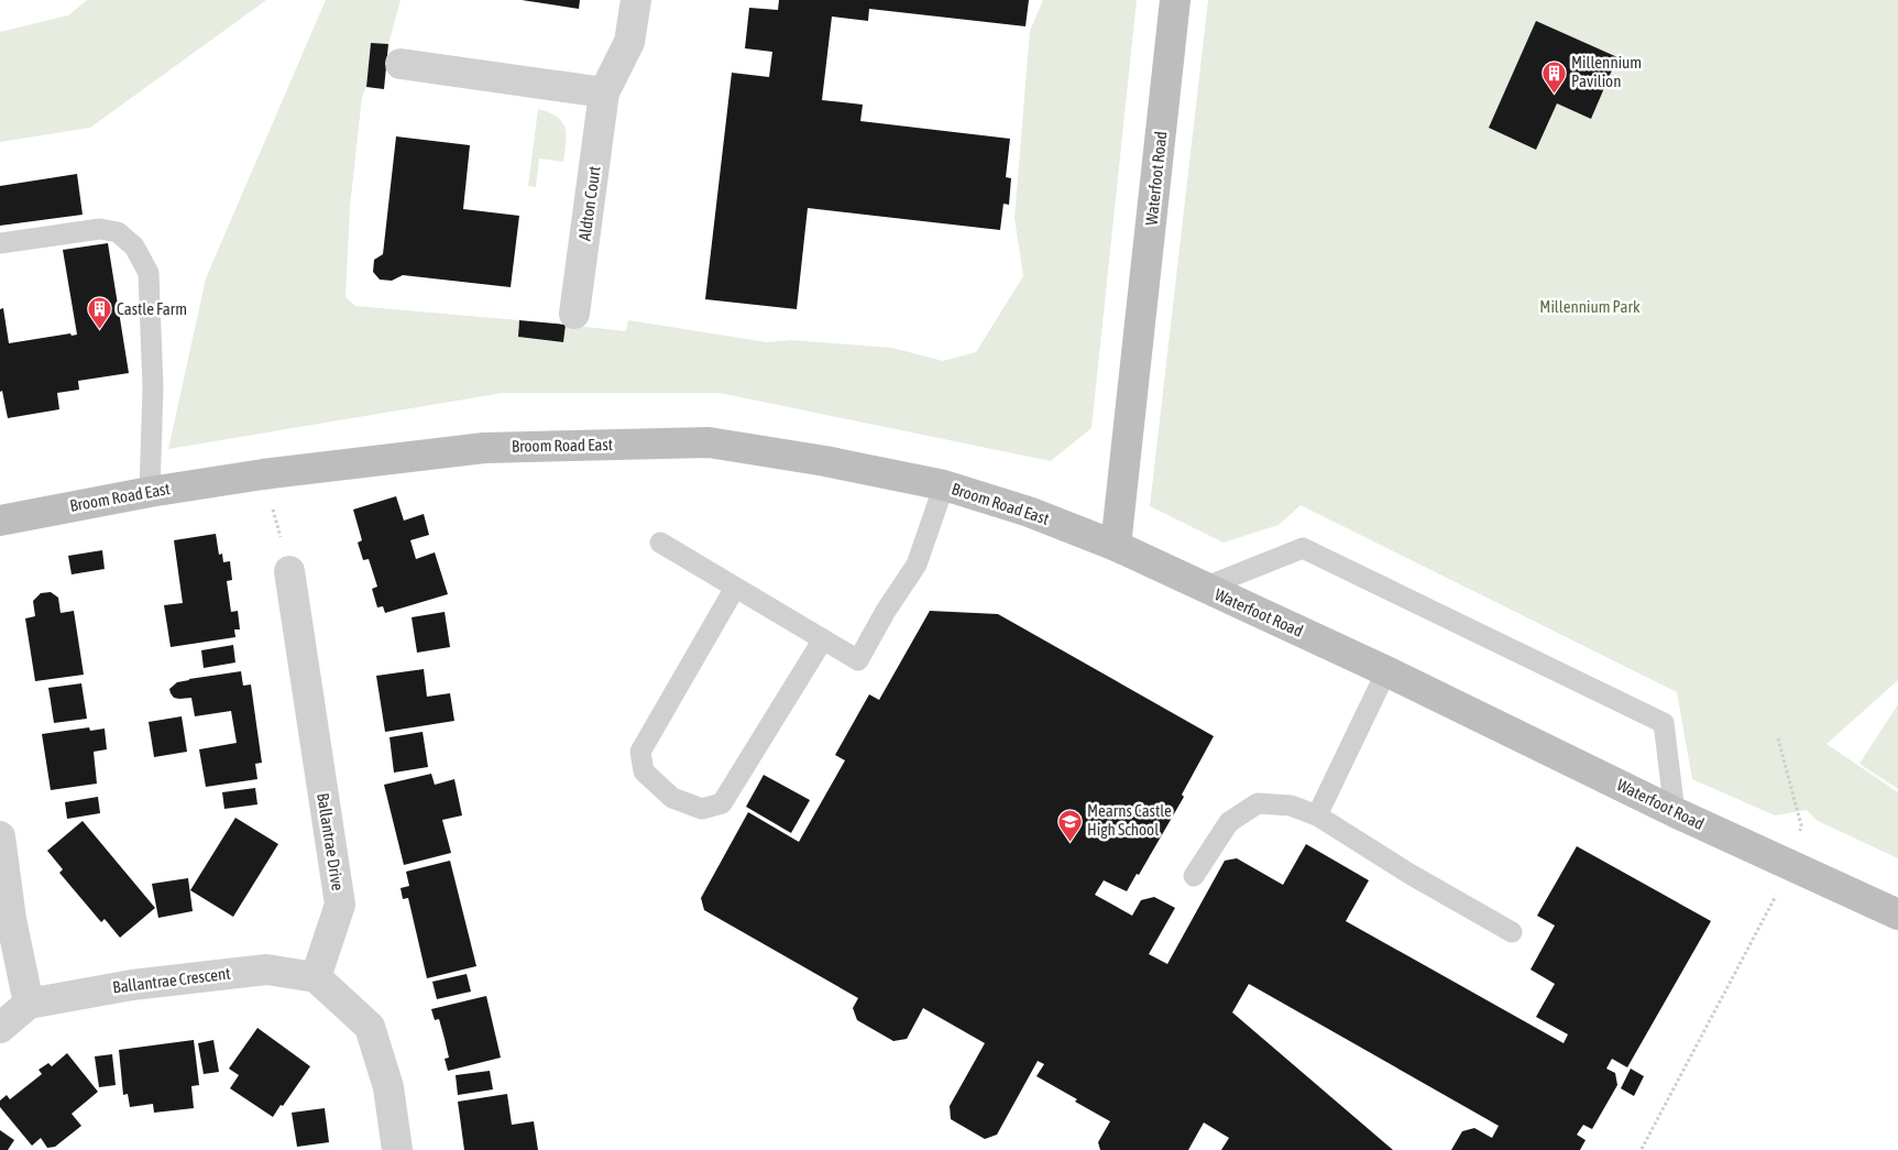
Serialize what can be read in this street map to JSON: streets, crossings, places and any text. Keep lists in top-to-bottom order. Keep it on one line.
{"streets":{"street":["Waterfoot Road","Aldton Court","Broom Road East","Ballantrae Drive","Ballantrae Crescent"]},"crossings":[["Waterfoot Road","Broom Road East"],["Ballantrae Drive","Ballantrae Crescent"]],"parks":["Millennium Park"],"places":{"building":["Millennium Pavilion","Castle Farm"],"school or university":["Mearns Castle High School"]}}
